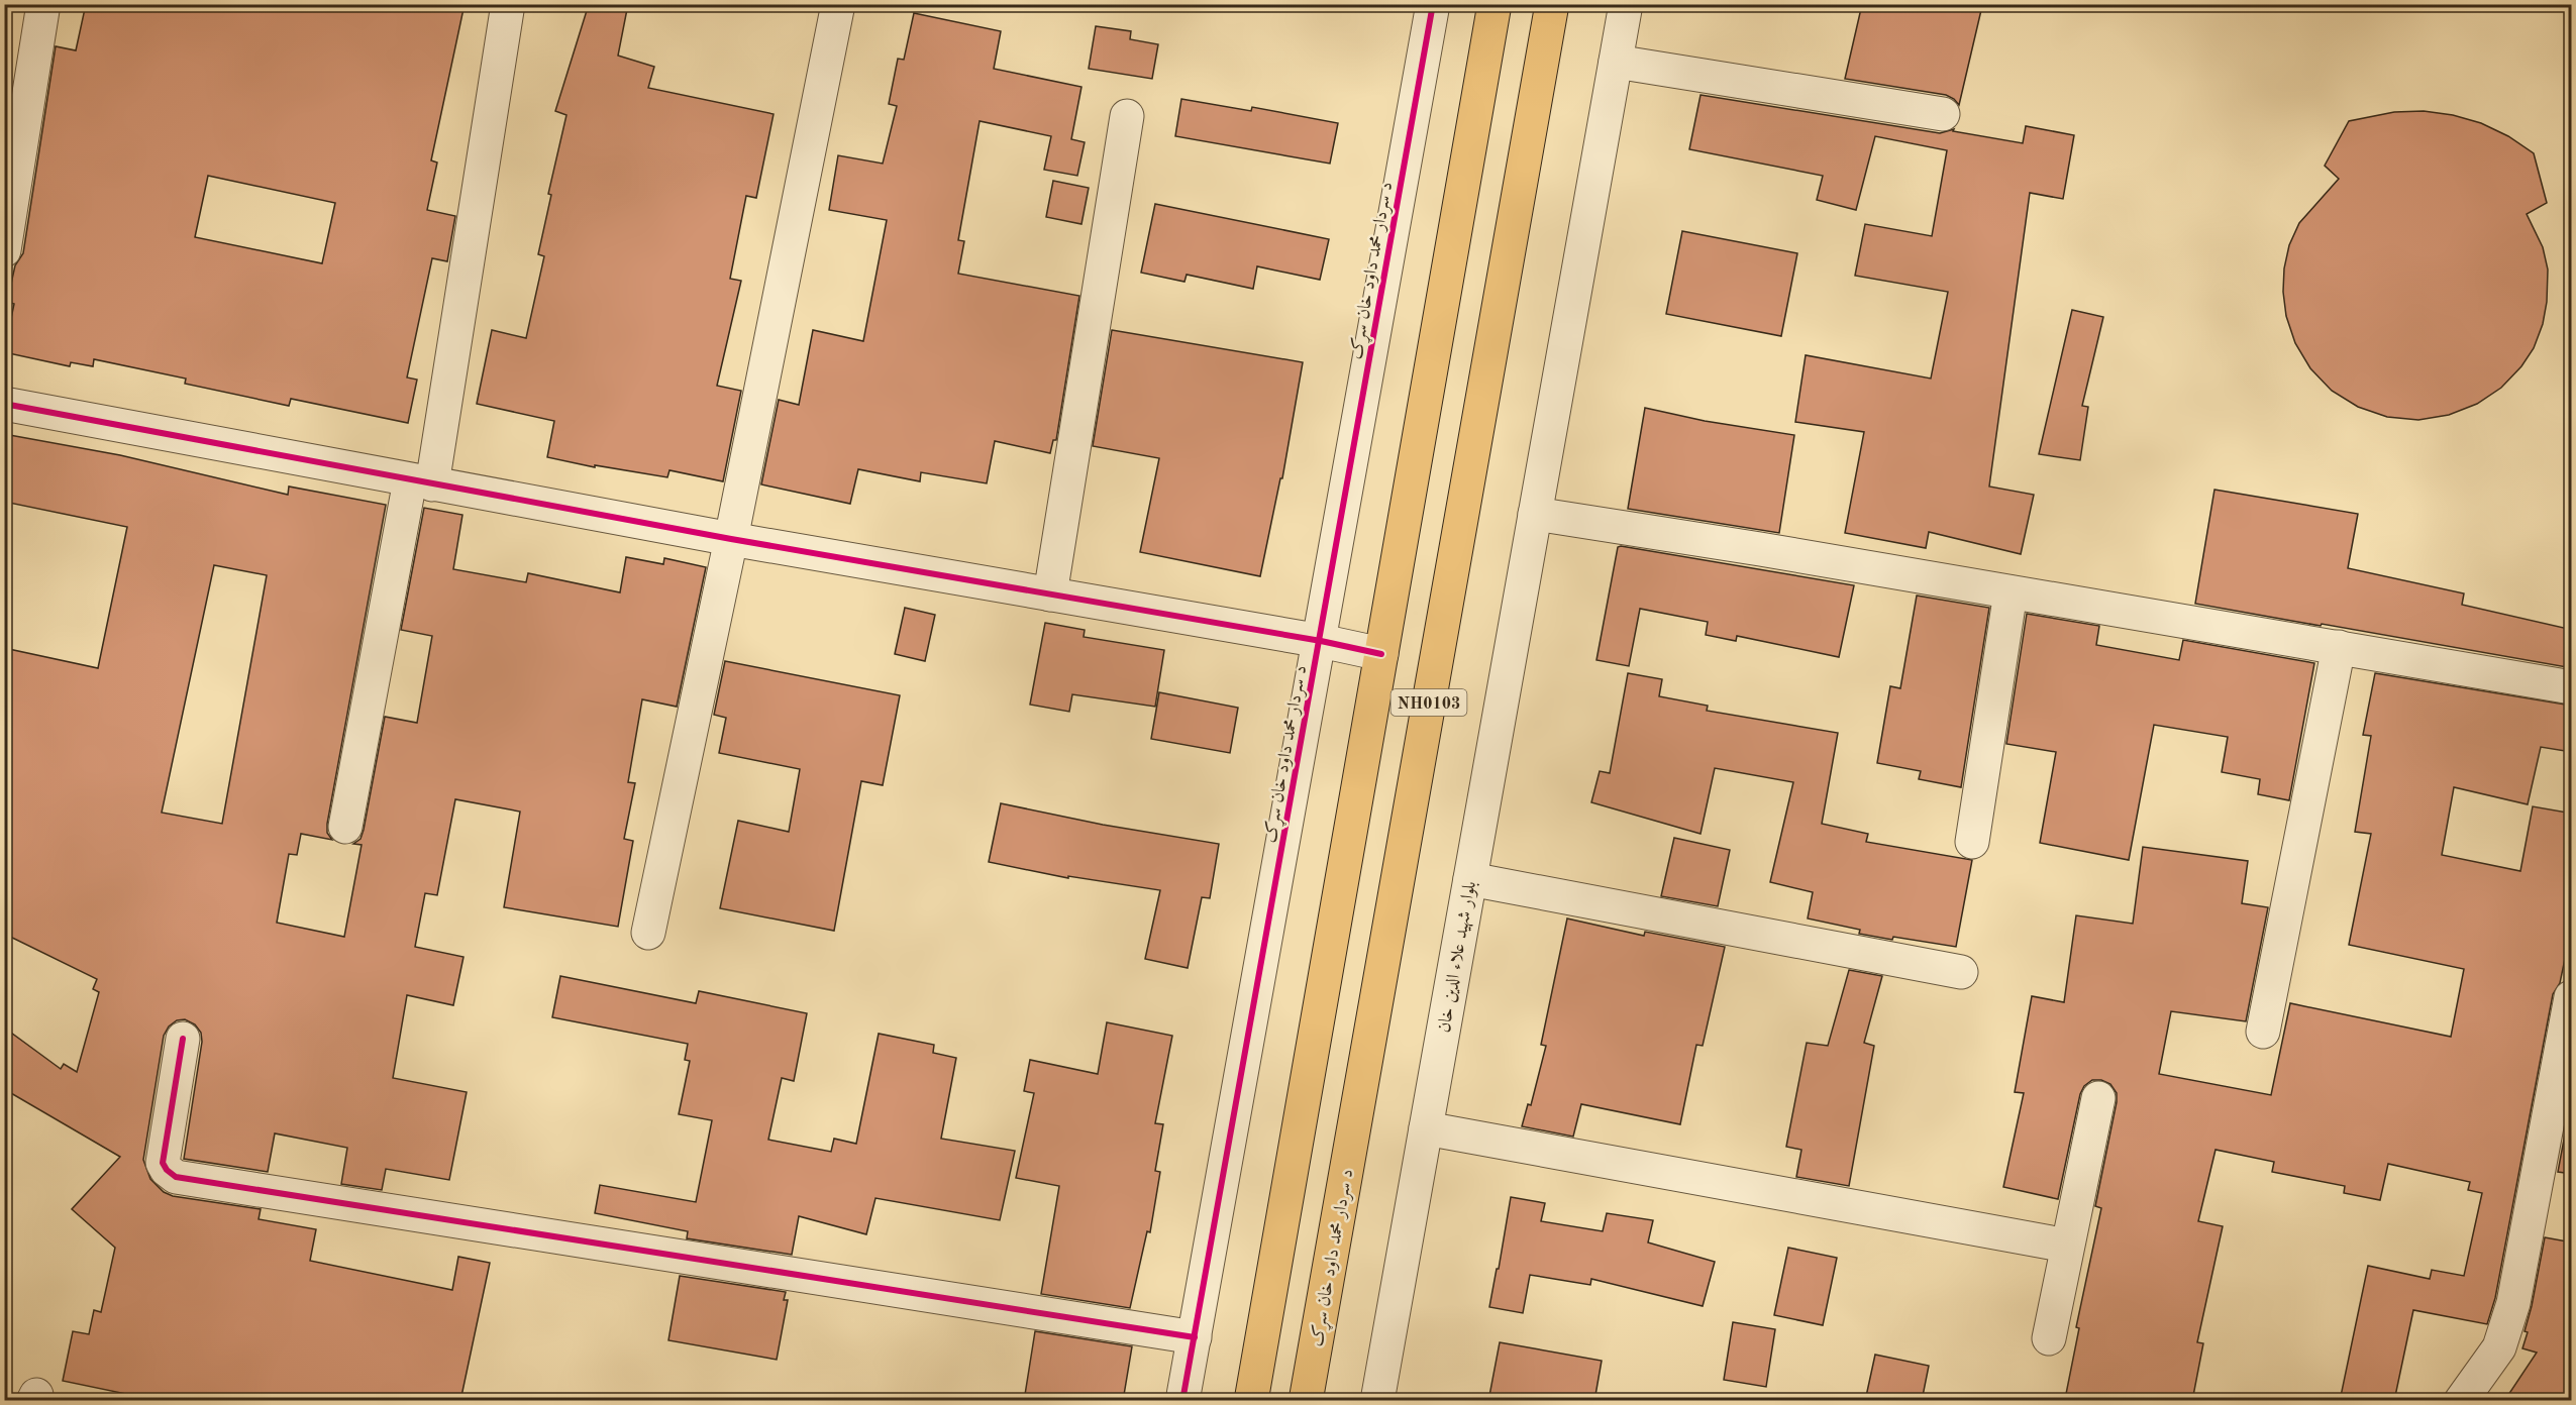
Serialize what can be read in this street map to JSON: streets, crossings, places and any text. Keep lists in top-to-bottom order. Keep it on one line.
{"streets":{"highway":["د سردار محمد داود خان سړک","NH0103"],"street":["بلوار شهید علاء الدین خان"]}}
